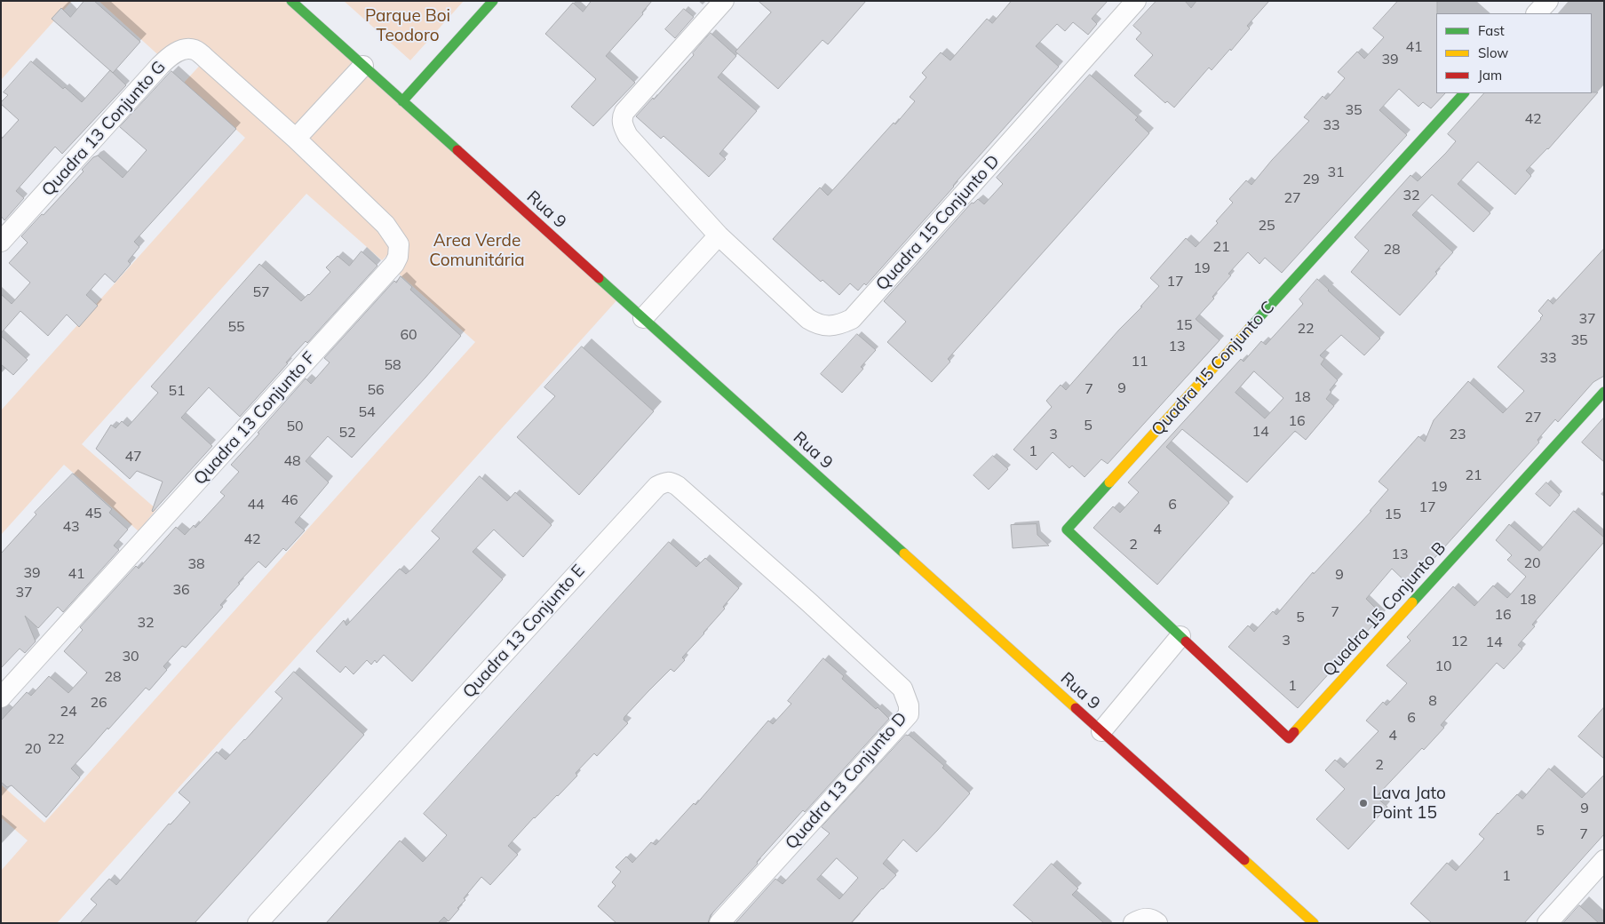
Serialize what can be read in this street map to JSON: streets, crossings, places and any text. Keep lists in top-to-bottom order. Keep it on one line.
{"streets":{"street":["Quadra 13 Conjunto G","Rua 9","Quadra 15 Conjunto D","Quadra 15 Conjunto C","Quadra 13 Conjunto F","Quadra 15 Conjunto B","Quadra 13 Conjunto E","Quadra 13 Conjunto D"]},"crossings":[["Quadra 13 Conjunto G","Quadra 13 Conjunto F"],["Quadra 15 Conjunto C","Quadra 15 Conjunto B"],["Quadra 13 Conjunto E","Quadra 13 Conjunto D"]],"parks":["Parque Boi Teodoro","Area Verde Comunitária"],"places":["Lava Jato Point 15"],"house_numbers":["41","39","35","42","33","31","29","32","27","25","21","28","19","17","57","37","15","55","22","60","35","13","33","11","58","9","7","56","51","18","54","27","16","5","50","14","52","3","23","1","47","48","21","19","46","44","6","17","45","15","43","4","42","2","13","20","38","39","41","9","36","37","18","7","16","5","32","3","12","14","30","10","28","1","8","26","24","6","4","22","20","2","9","5","7","1"],"legend":["Fast","Slow","Jam"]}
